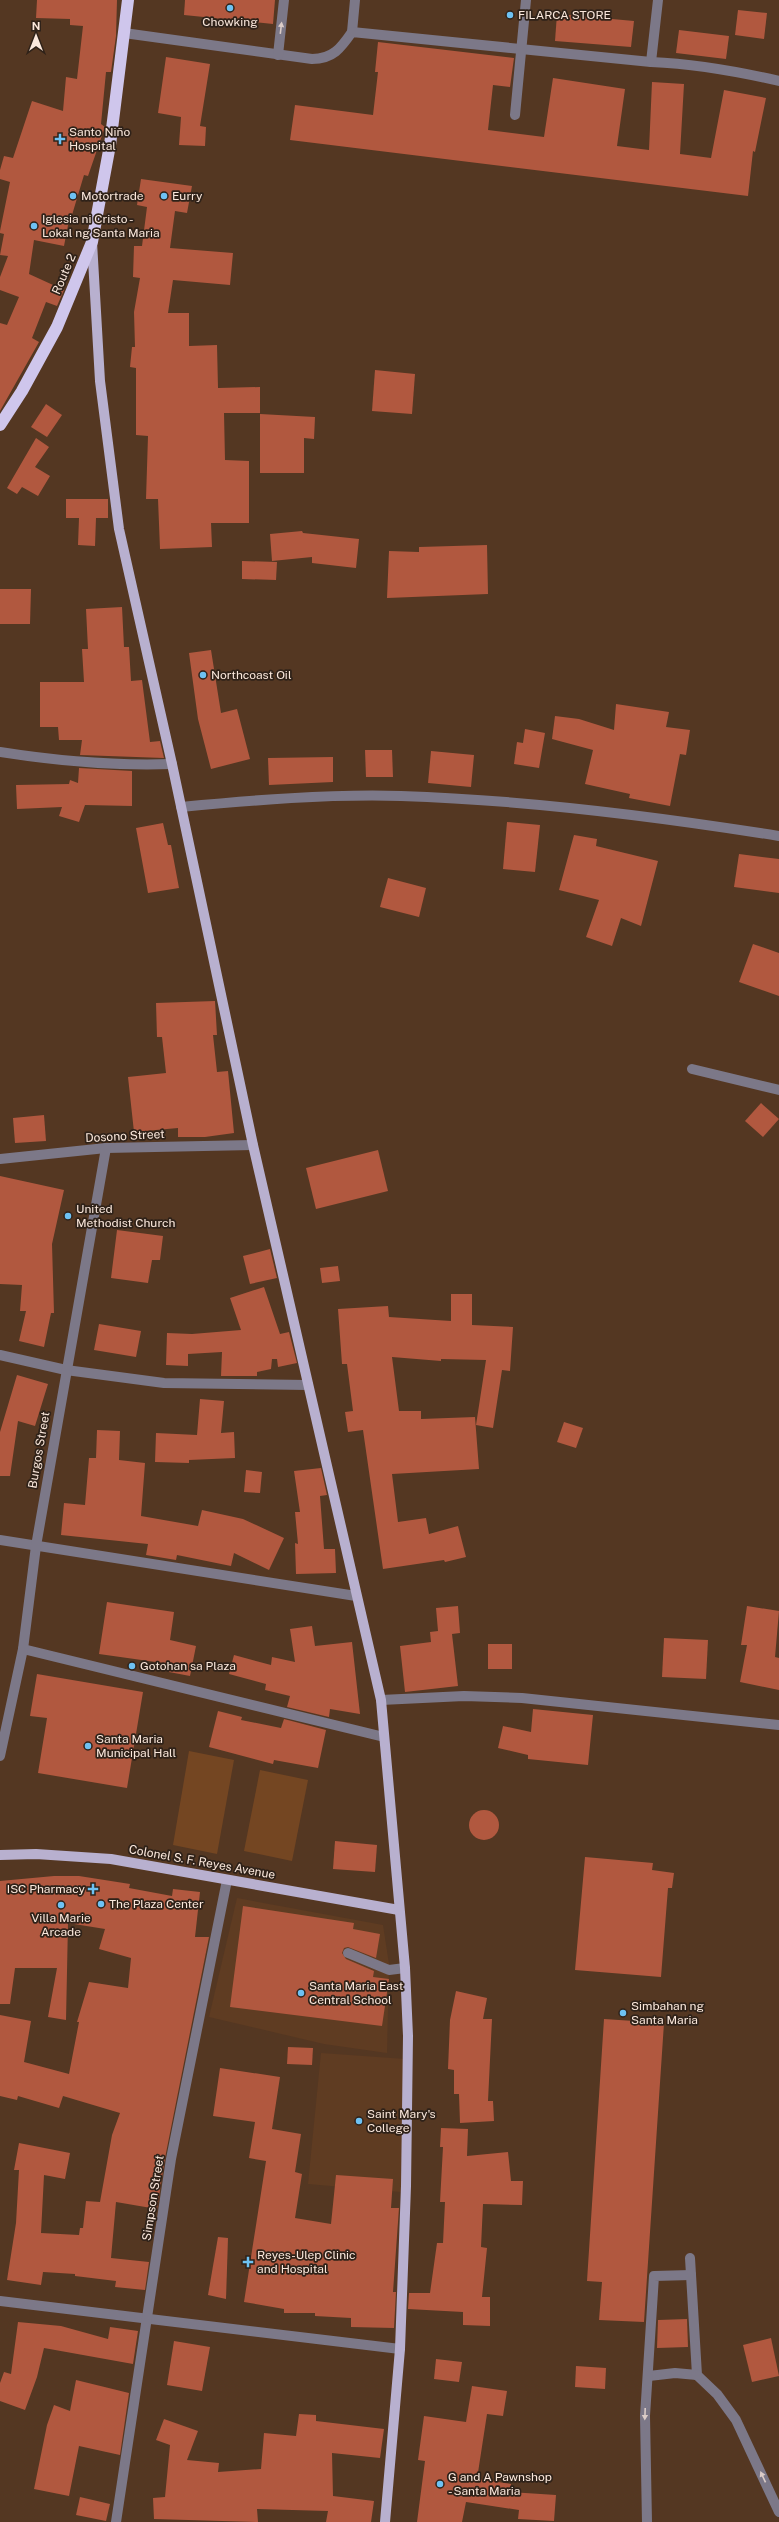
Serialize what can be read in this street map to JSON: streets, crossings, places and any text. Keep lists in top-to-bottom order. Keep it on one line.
{"streets":{"highway":["Route 2"],"main road":["Colonel S. F. Reyes Avenue"],"street":["Dosono Street","Burgos Street","Simpson Street"]},"crossings":[["Dosono Street","Burgos Street"],["Colonel S. F. Reyes Avenue","Simpson Street"]],"places":{"other":["Chowking","FILARCA STORE","Motortrade","Eurry","Iglesia ni Cristo - Lokal ng Santa Maria","Northcoast Oil","United Methodist Church","Gotohan sa Plaza","Santa Maria Municipal Hall","The Plaza Center","Villa Marie Arcade","Santa Maria East Central School","Simbahan ng Santa Maria","Saint Mary's College","G and A Pawnshop - Santa Maria"],"health":["Santo Niño Hospital","ISC Pharmacy","Reyes-Ulep Clinic and Hospital"]},"north":"top"}
